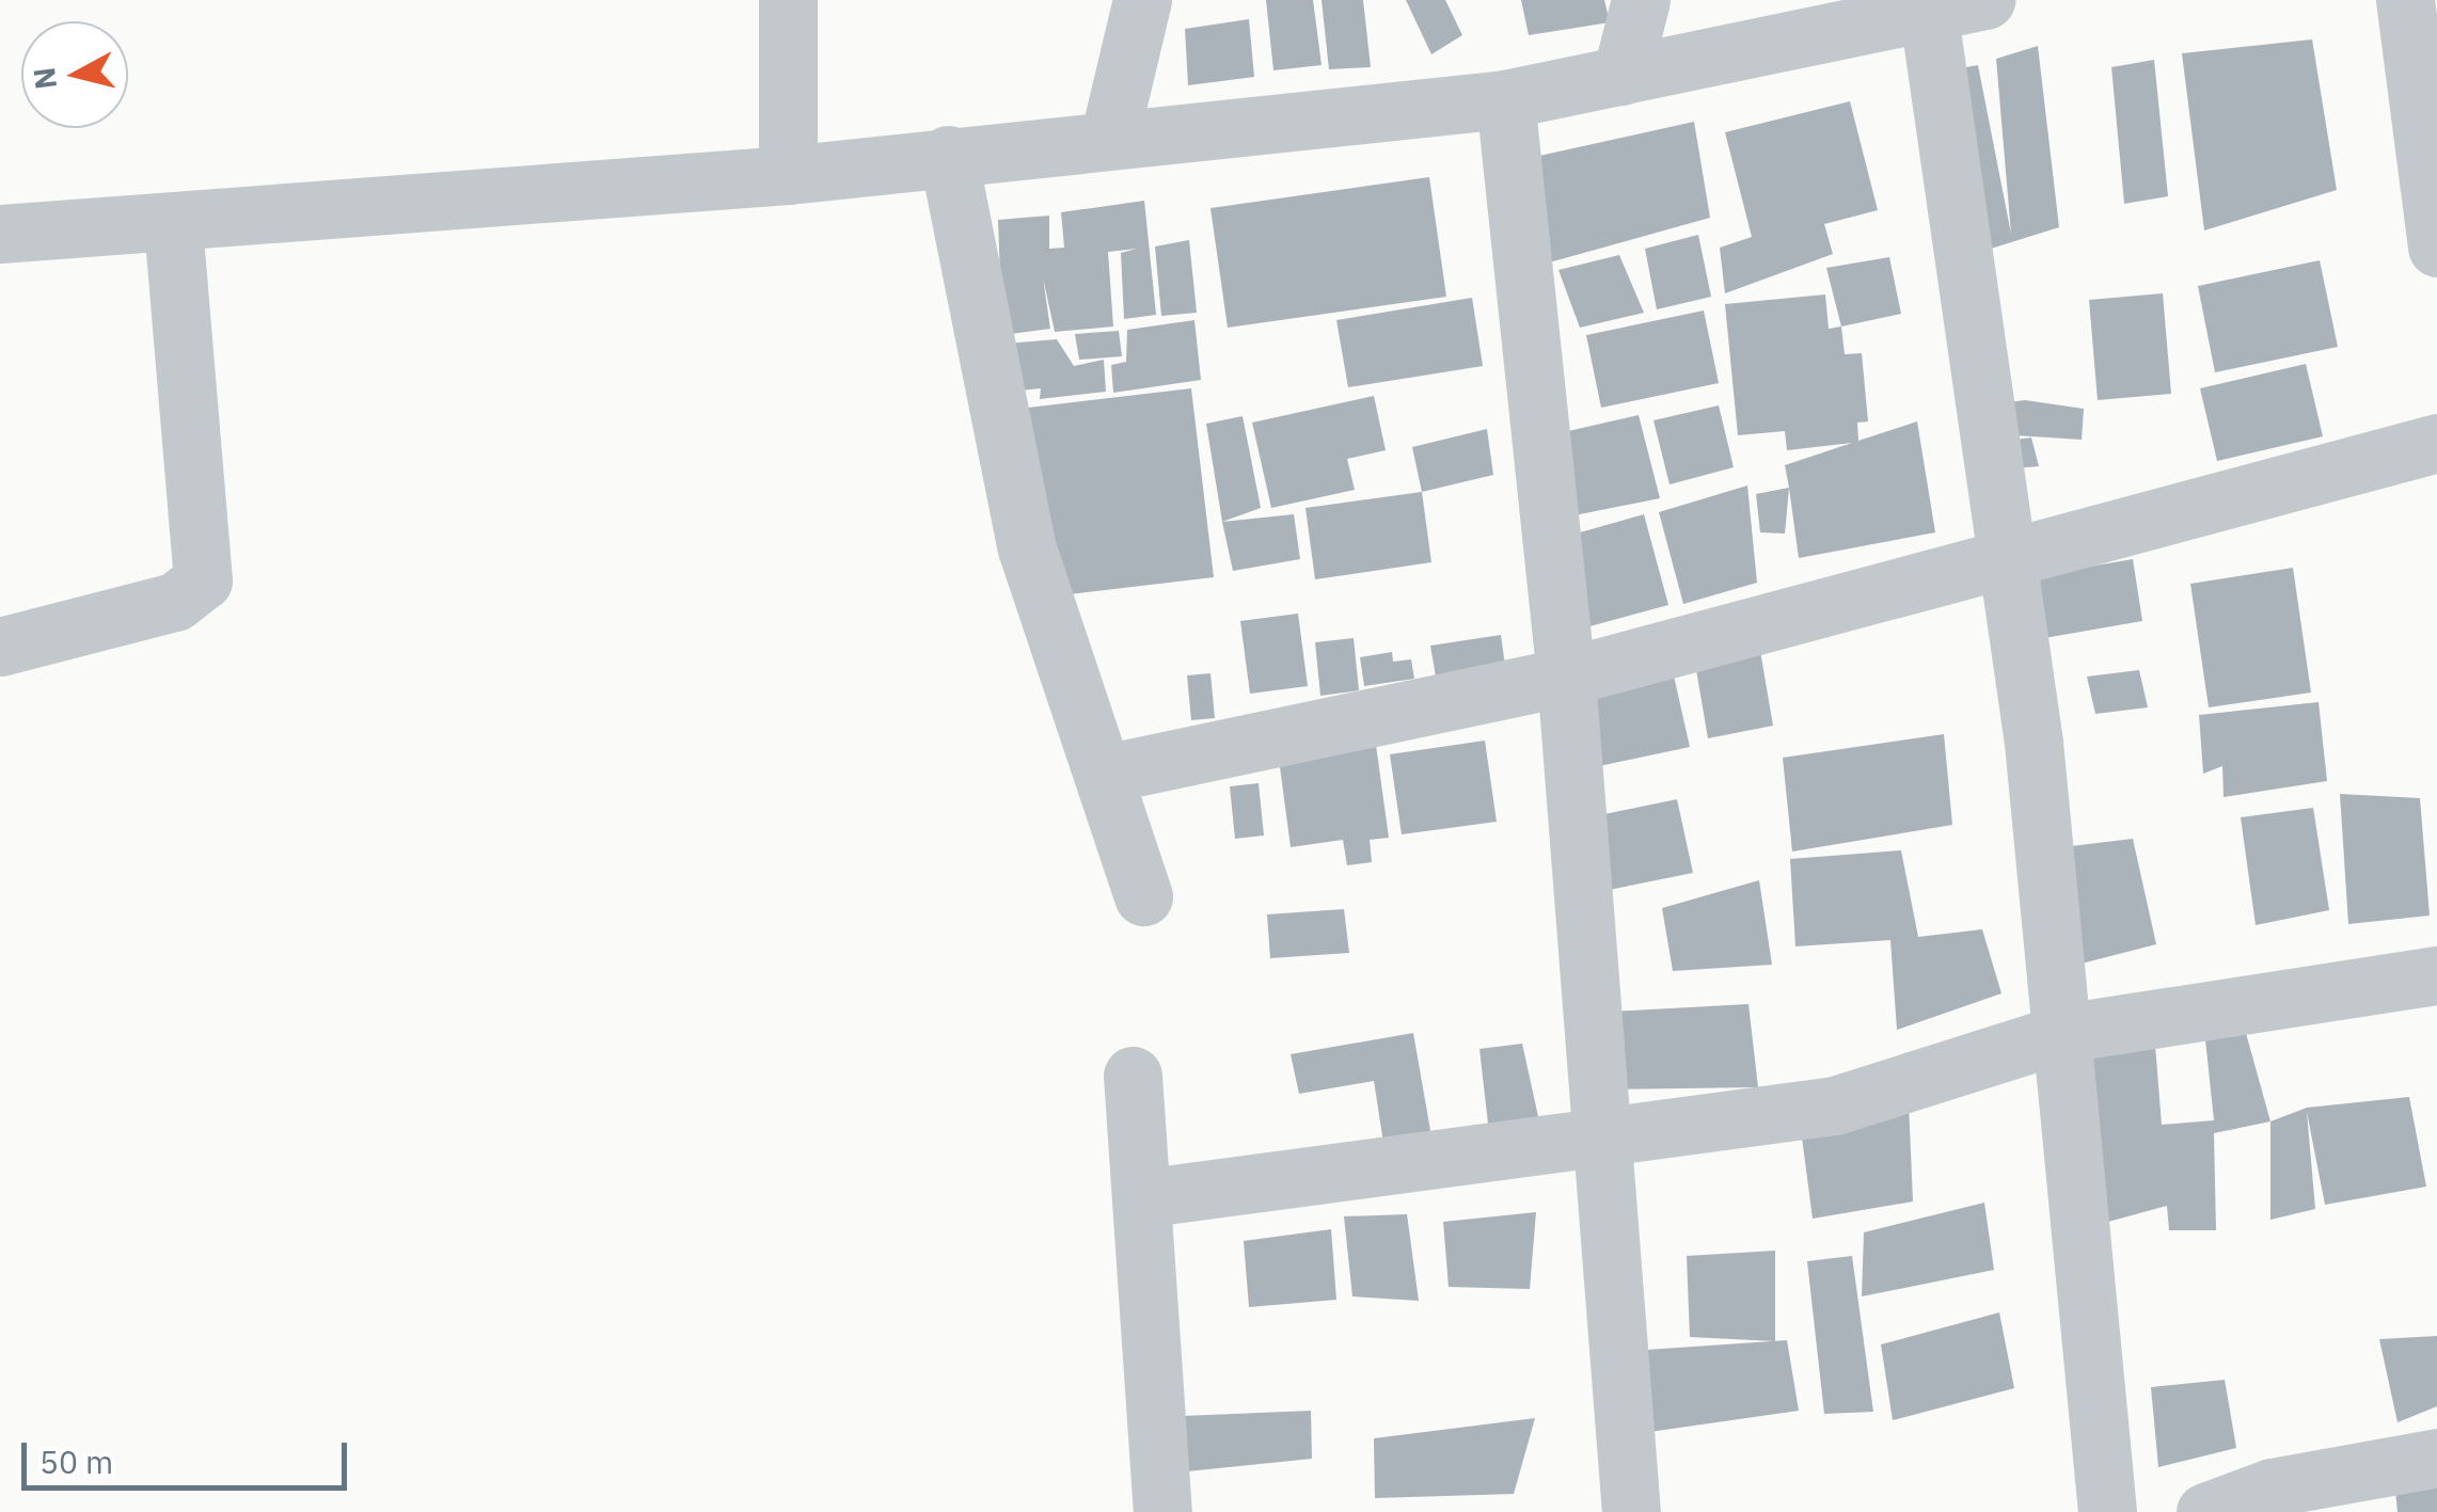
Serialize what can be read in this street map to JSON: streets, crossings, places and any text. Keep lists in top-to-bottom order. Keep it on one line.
{"scale_bar":"50 m","north":"left"}
